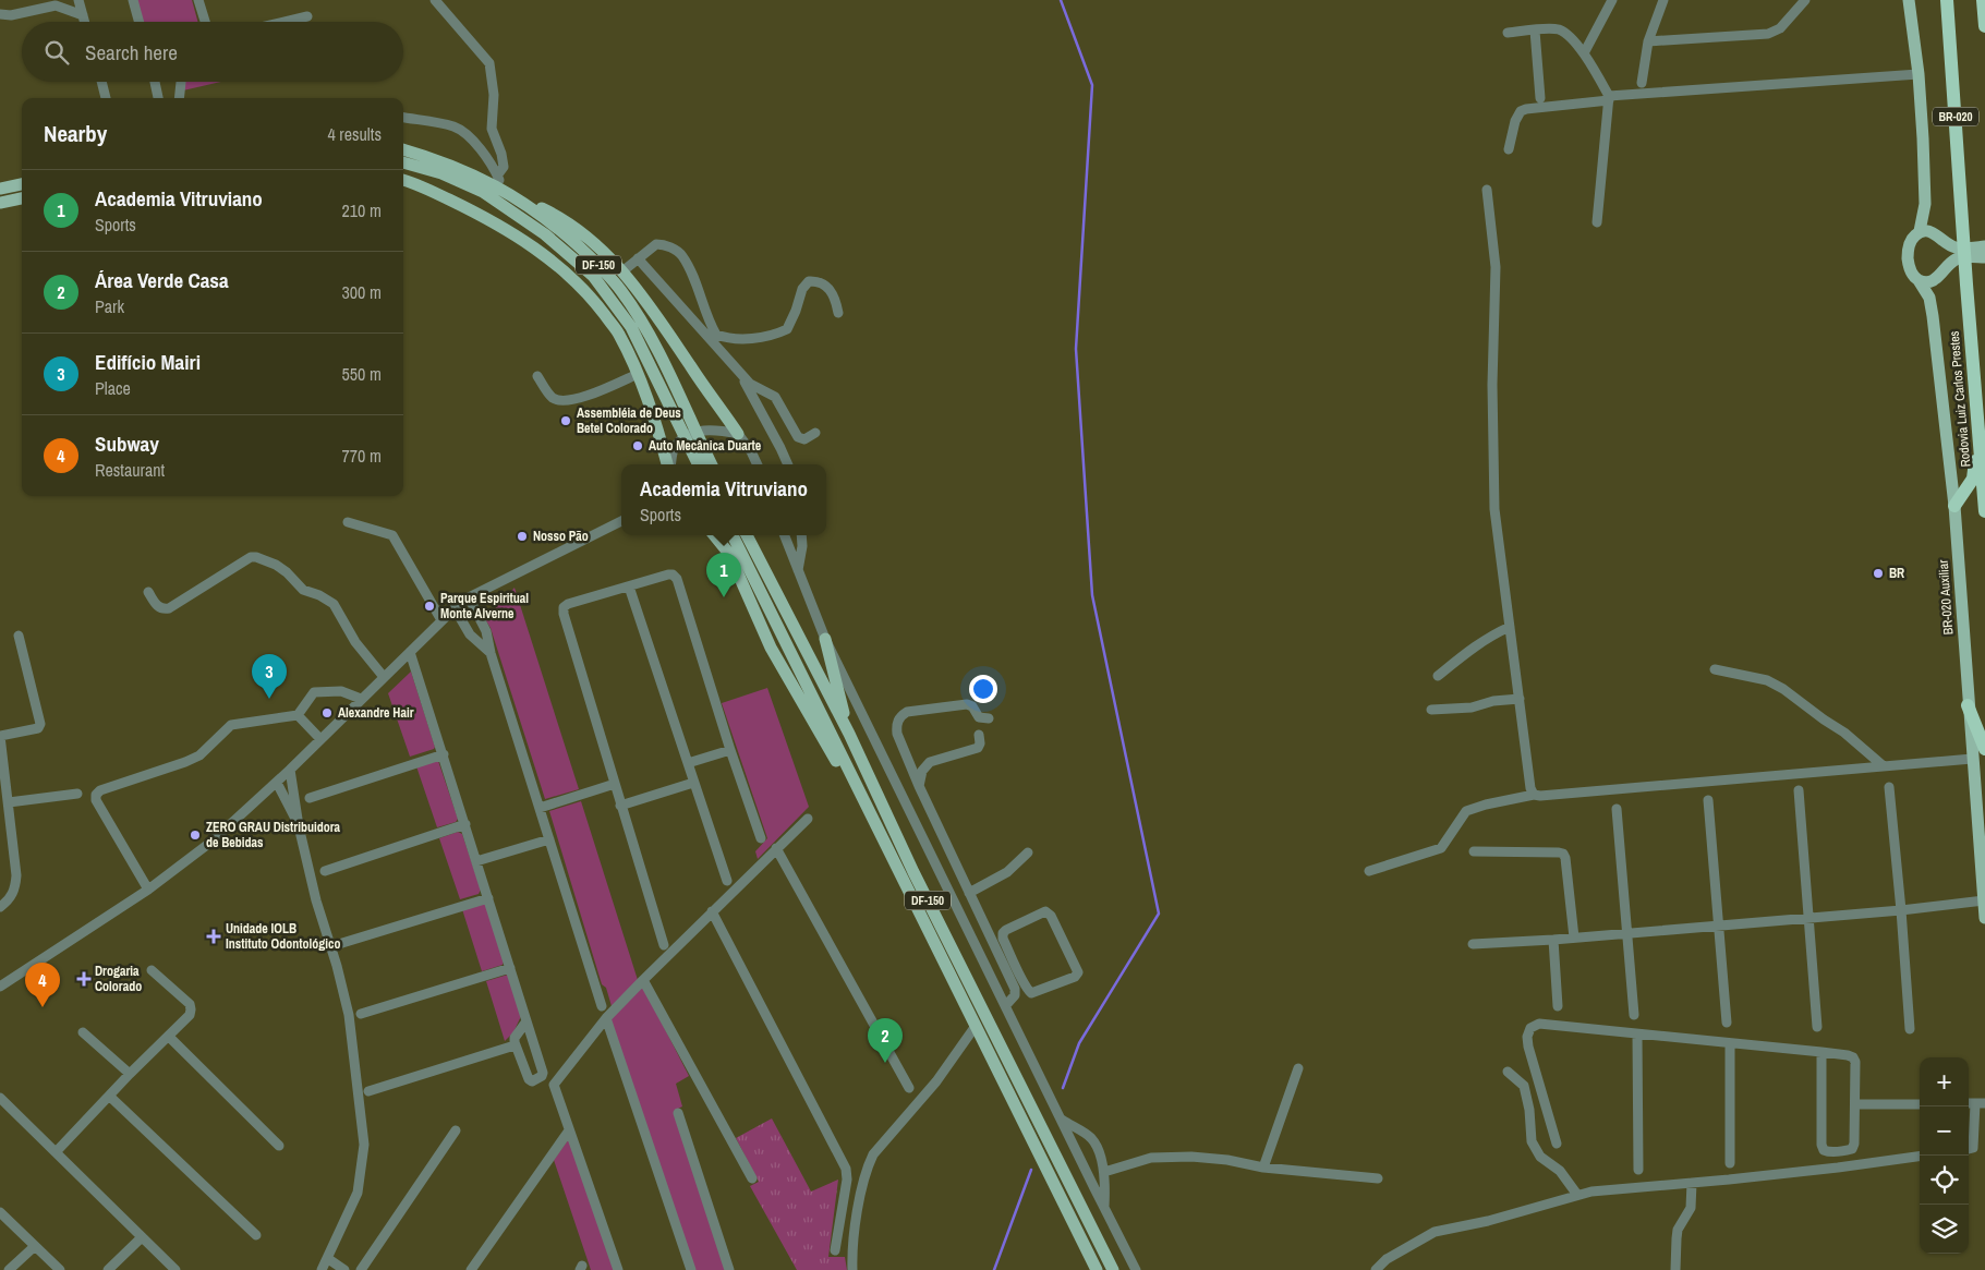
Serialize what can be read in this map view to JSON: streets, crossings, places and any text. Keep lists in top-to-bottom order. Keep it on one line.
{"streets":{"highway":["BR-020","Rodovia Luiz Carlos Prestes"],"main road":["DF-150","BR-020 Auxiliar"]},"places":{"other":["Assembléia de Deus Betel Colorado","Auto Mecânica Duarte","Nosso Pão","BR","Parque Espiritual Monte Alverne","Alexandre Hair","ZERO GRAU Distribuidora de Bebidas"],"health":["Unidade IOLB Instituto Odontológico","Drogaria Colorado"]},"page":{"search":"Search here","heading":["Nearby","4 results"],"list":[{"mark":"1","name":"Academia Vitruviano","note":"Sports","value":"210 m"},{"mark":"2","name":"Área Verde Casa","note":"Park","value":"300 m"},{"mark":"3","name":"Edifício Mairi","note":"Place","value":"550 m"},{"mark":"4","name":"Subway","note":"Restaurant","value":"770 m"}],"popup":["Academia Vitruviano","Sports"],"pins":["1","3","4","2"],"map_buttons":["+","−"]}}
